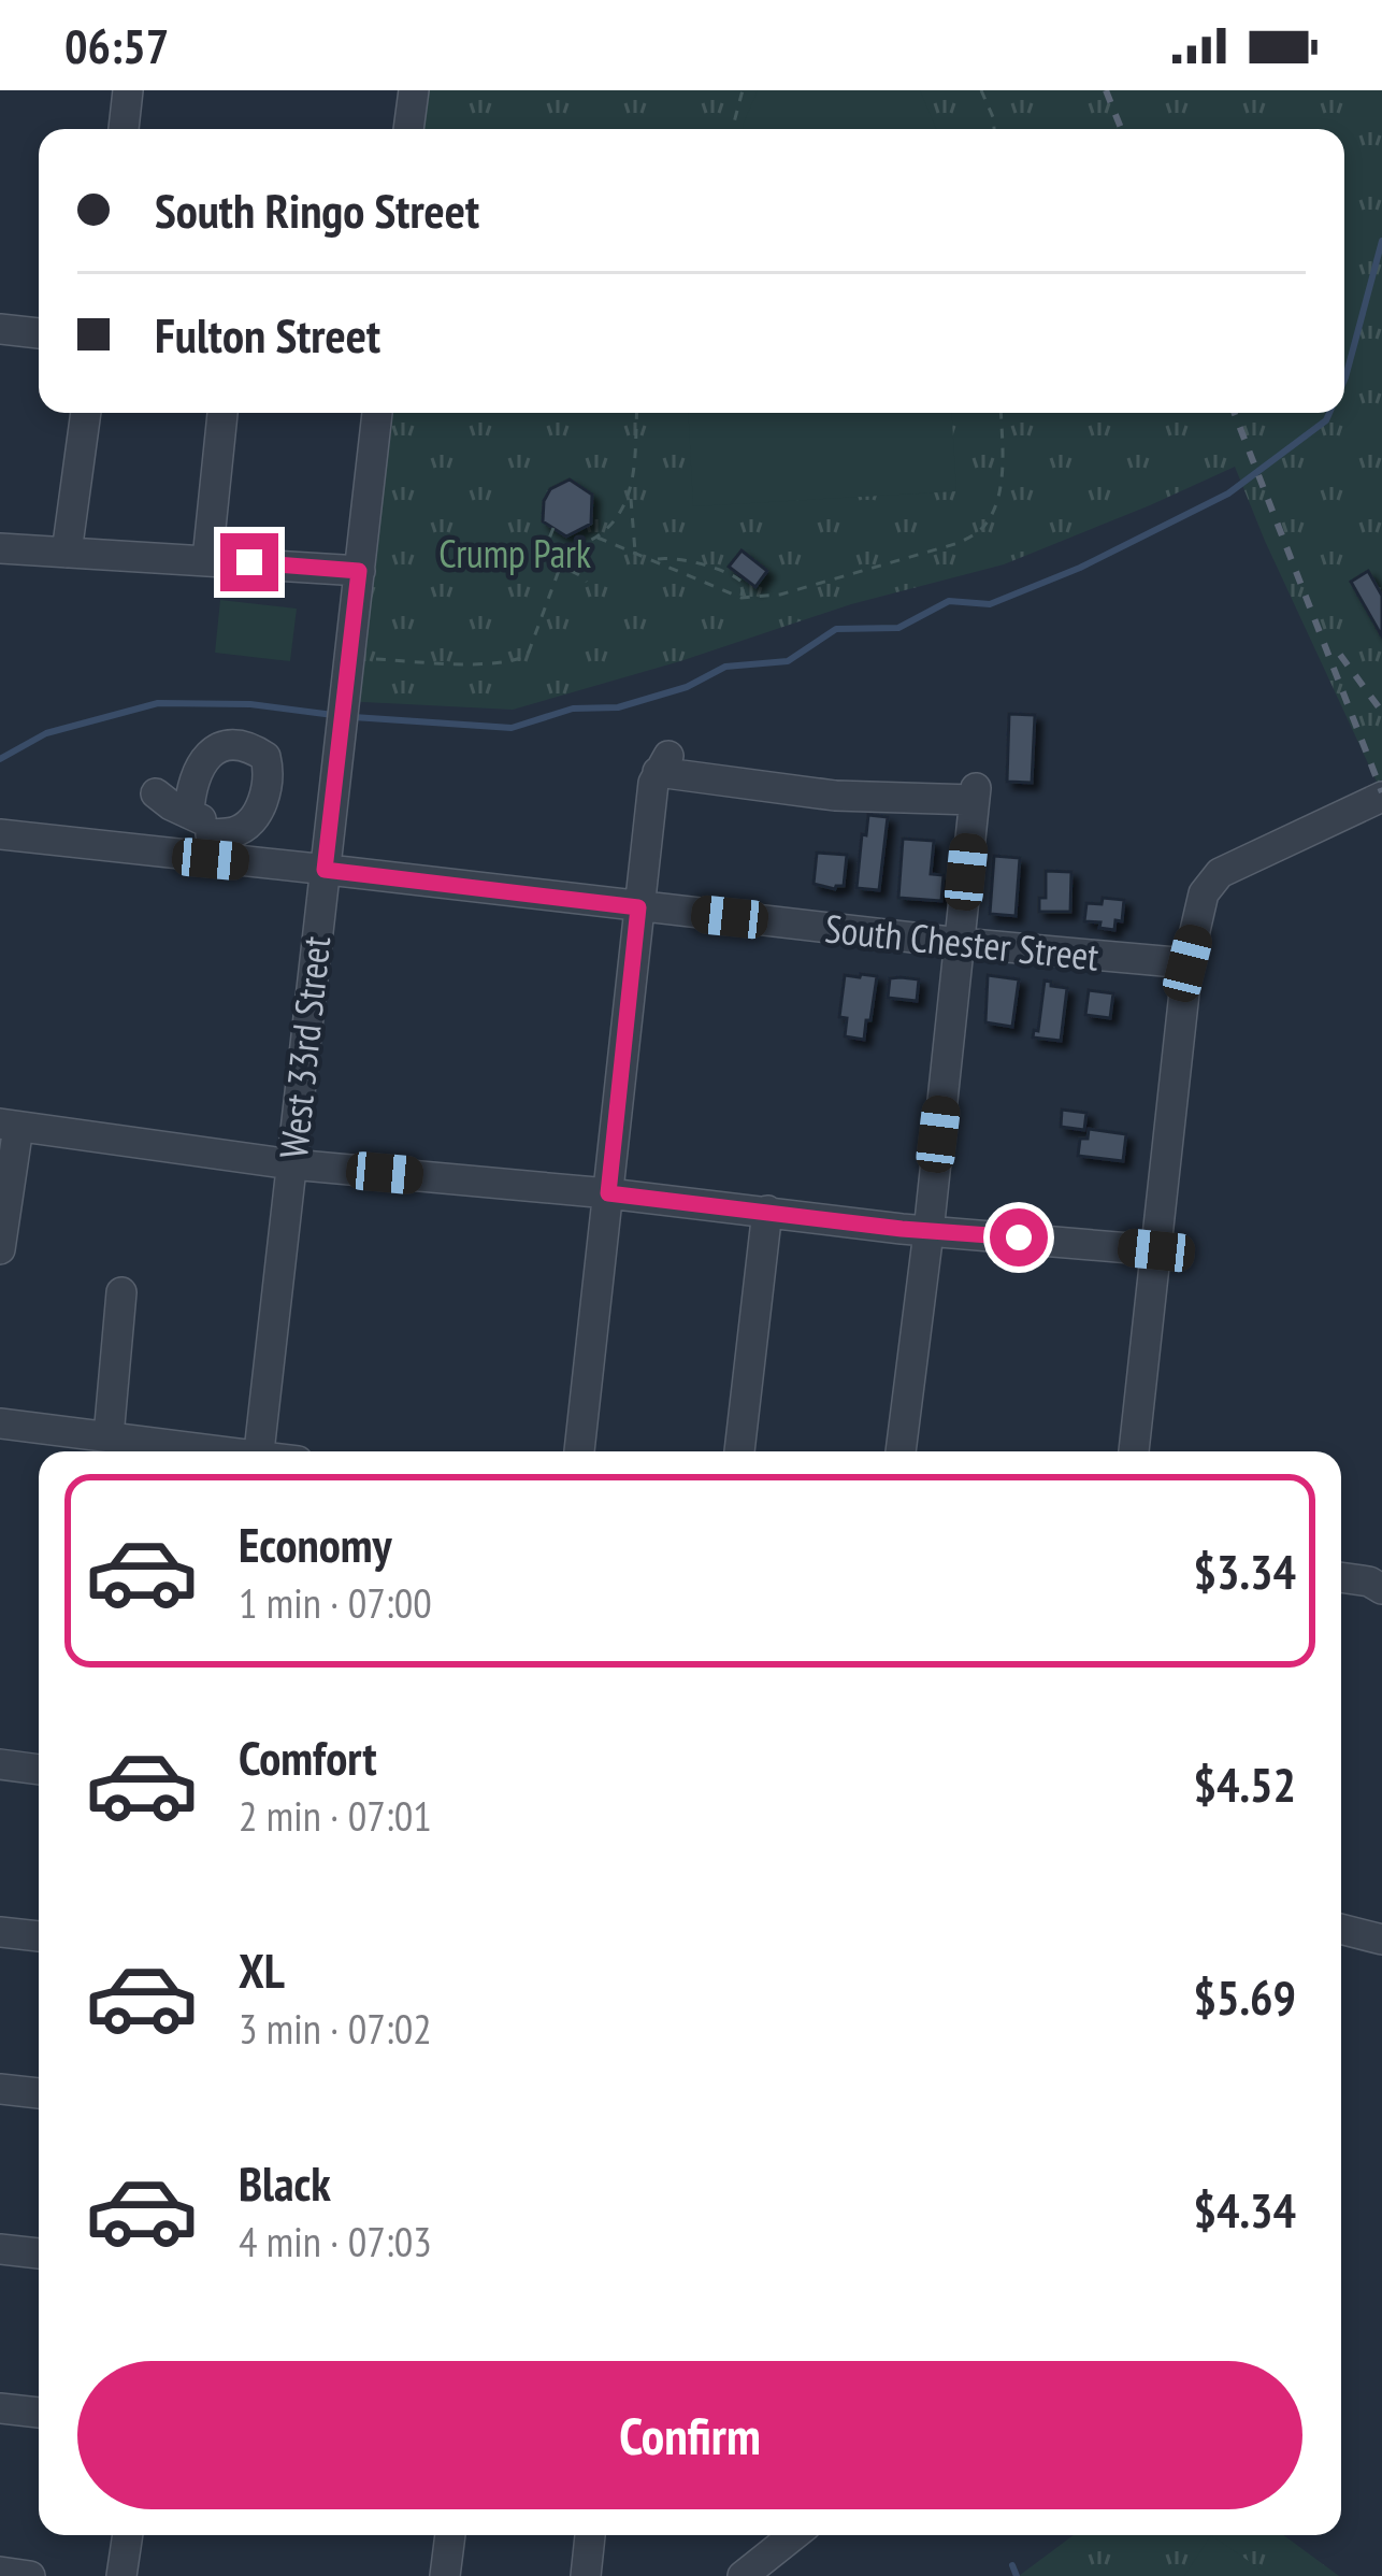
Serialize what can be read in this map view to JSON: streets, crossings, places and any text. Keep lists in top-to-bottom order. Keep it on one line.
{"streets":{"street":["South Chester Street","West 33rd Street"]},"crossings":[["South Chester Street","West 33rd Street"]],"parks":["Crump Park"],"page":{"status":"06:57","banner":["South Ringo Street","Fulton Street"],"list":[{"name":"Economy","note":"1 min · 07:00","value":"$3.34"},{"name":"Comfort","note":"2 min · 07:01","value":"$4.52"},{"name":"XL","note":"3 min · 07:02","value":"$5.69"},{"name":"Black","note":"4 min · 07:03","value":"$4.34"}],"buttons":"Confirm"}}
